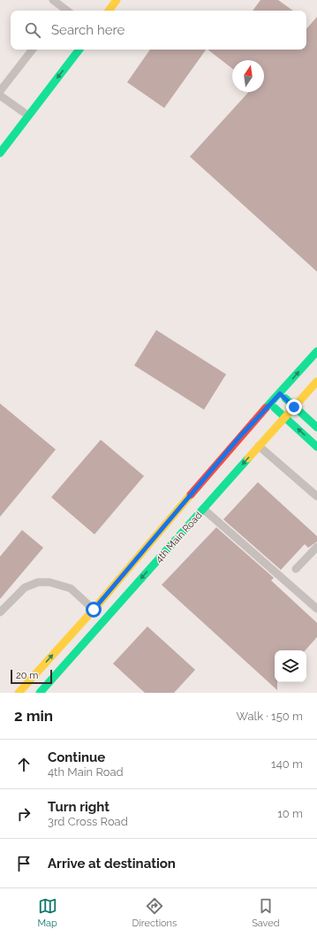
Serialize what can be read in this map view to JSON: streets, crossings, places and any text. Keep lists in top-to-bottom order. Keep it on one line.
{"streets":{"street":["4th Main Road"]},"scale_bar":"20 m","north":"top","page":{"search":"Search here","scale":"20 m","heading":["2 min","Walk · 150 m"],"list":[["Continue","4th Main Road","140 m"],["Turn right","3rd Cross Road","10 m"],"Arrive at destination"],"nav":["Map","Directions","Saved"]}}
